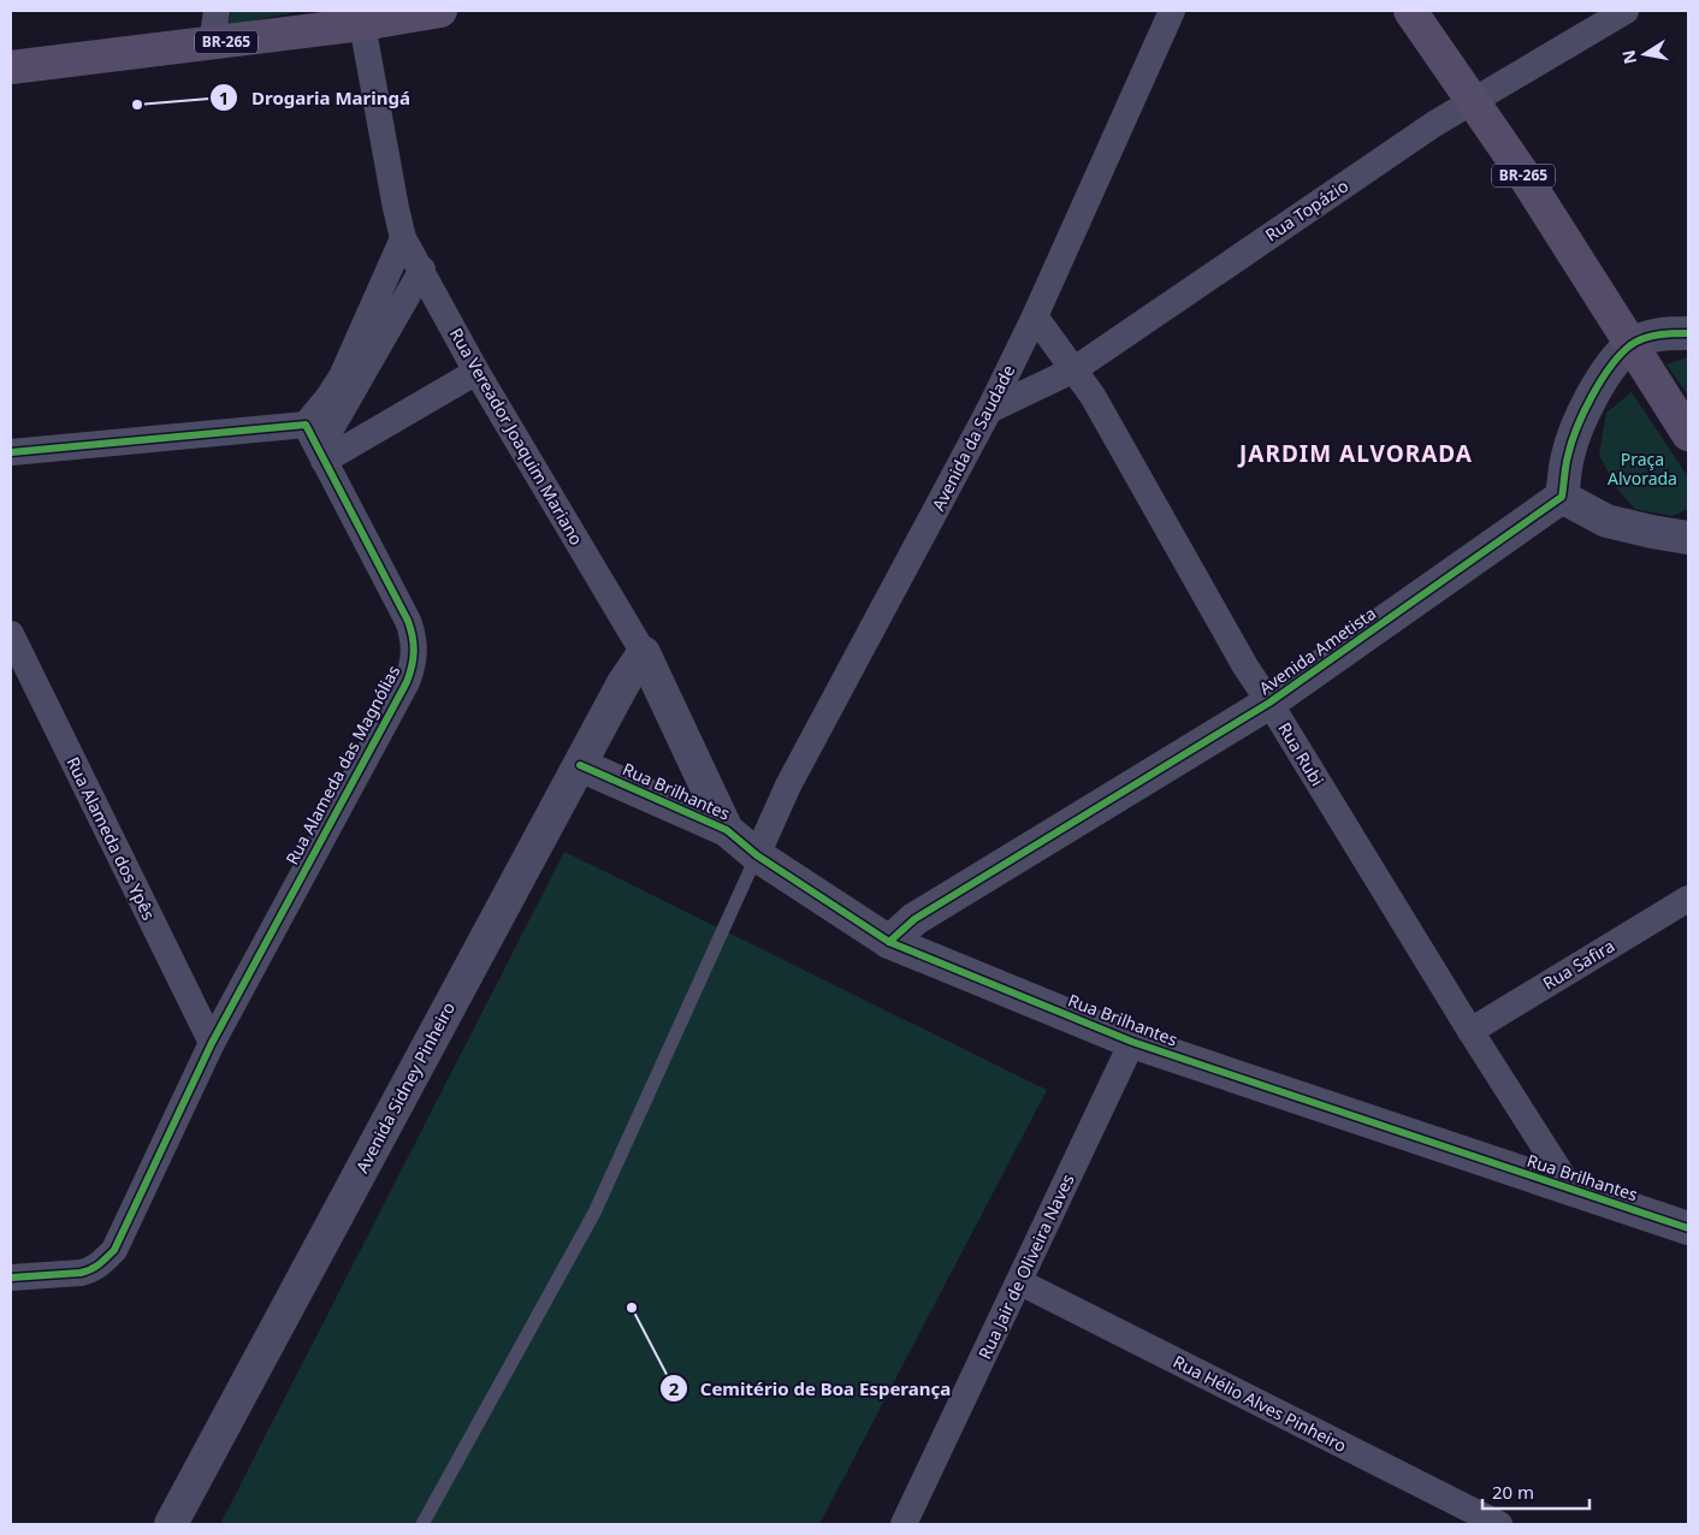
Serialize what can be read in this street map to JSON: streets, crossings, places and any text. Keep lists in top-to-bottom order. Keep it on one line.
{"streets":{"main road":["BR-265"],"street":["Rua Topázio","Rua Vereador Joaquim Mariano","Avenida da Saudade","Avenida Ametista","Rua Rubi","Rua Alameda das Magnólias","Rua Brilhantes","Rua Alameda dos Ypês","Rua Safira","Avenida Sidney Pinheiro","Rua Jair de Oliveira Naves","Rua Hélio Alves Pinheiro"]},"crossings":[["BR-265","Rua Topázio"],["BR-265","Rua Vereador Joaquim Mariano"],["Rua Topázio","Avenida da Saudade"],["Rua Topázio","Rua Rubi"],["Rua Vereador Joaquim Mariano","Rua Brilhantes"],["Rua Vereador Joaquim Mariano","Avenida Sidney Pinheiro"],["Avenida da Saudade","Rua Rubi"],["Avenida da Saudade","Rua Brilhantes"],["Avenida Ametista","Rua Rubi"],["Avenida Ametista","Rua Brilhantes"],["Rua Rubi","Rua Brilhantes"],["Rua Rubi","Rua Safira"],["Rua Alameda das Magnólias","Rua Alameda dos Ypês"],["Rua Brilhantes","Avenida Sidney Pinheiro"],["Rua Brilhantes","Rua Jair de Oliveira Naves"],["Rua Jair de Oliveira Naves","Rua Hélio Alves Pinheiro"]],"districts":["JARDIM ALVORADA"],"parks":["Praça Alvorada"],"places":["Drogaria Maringá","Cemitério de Boa Esperança"],"scale_bar":"20 m","north":"left"}
